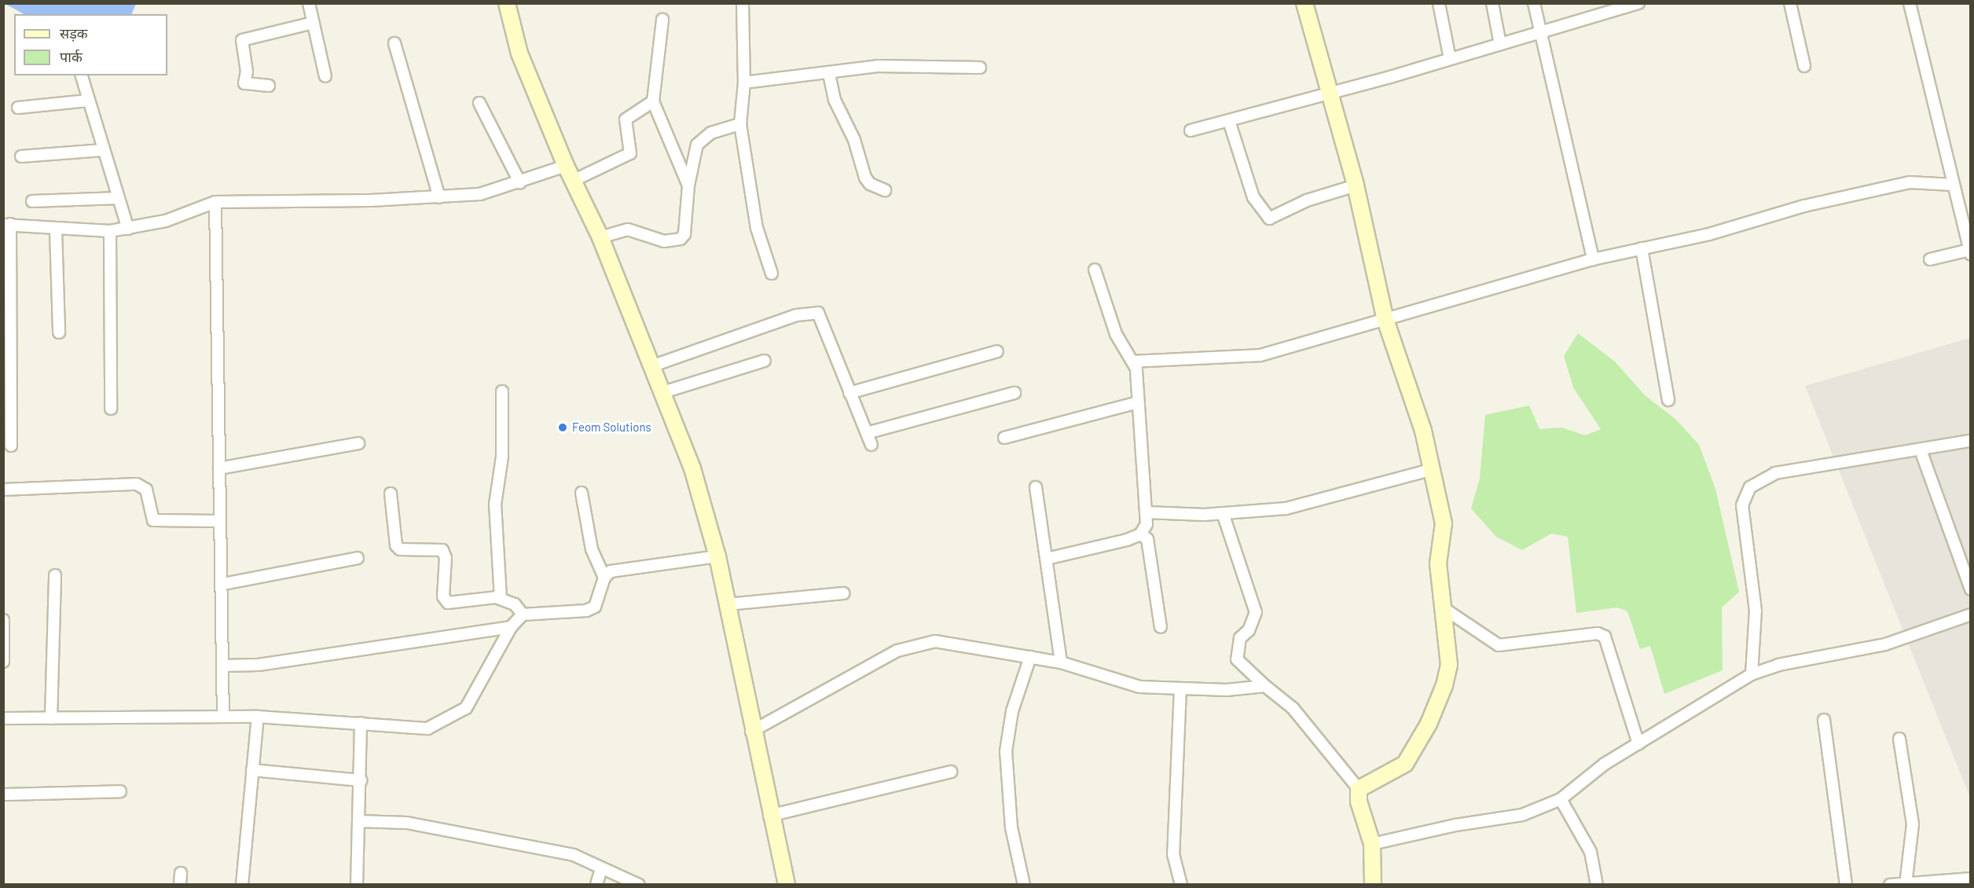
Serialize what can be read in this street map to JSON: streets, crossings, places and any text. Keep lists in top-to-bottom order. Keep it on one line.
{"places":["Feom Solutions"],"legend":["सड़क","पार्क"]}
